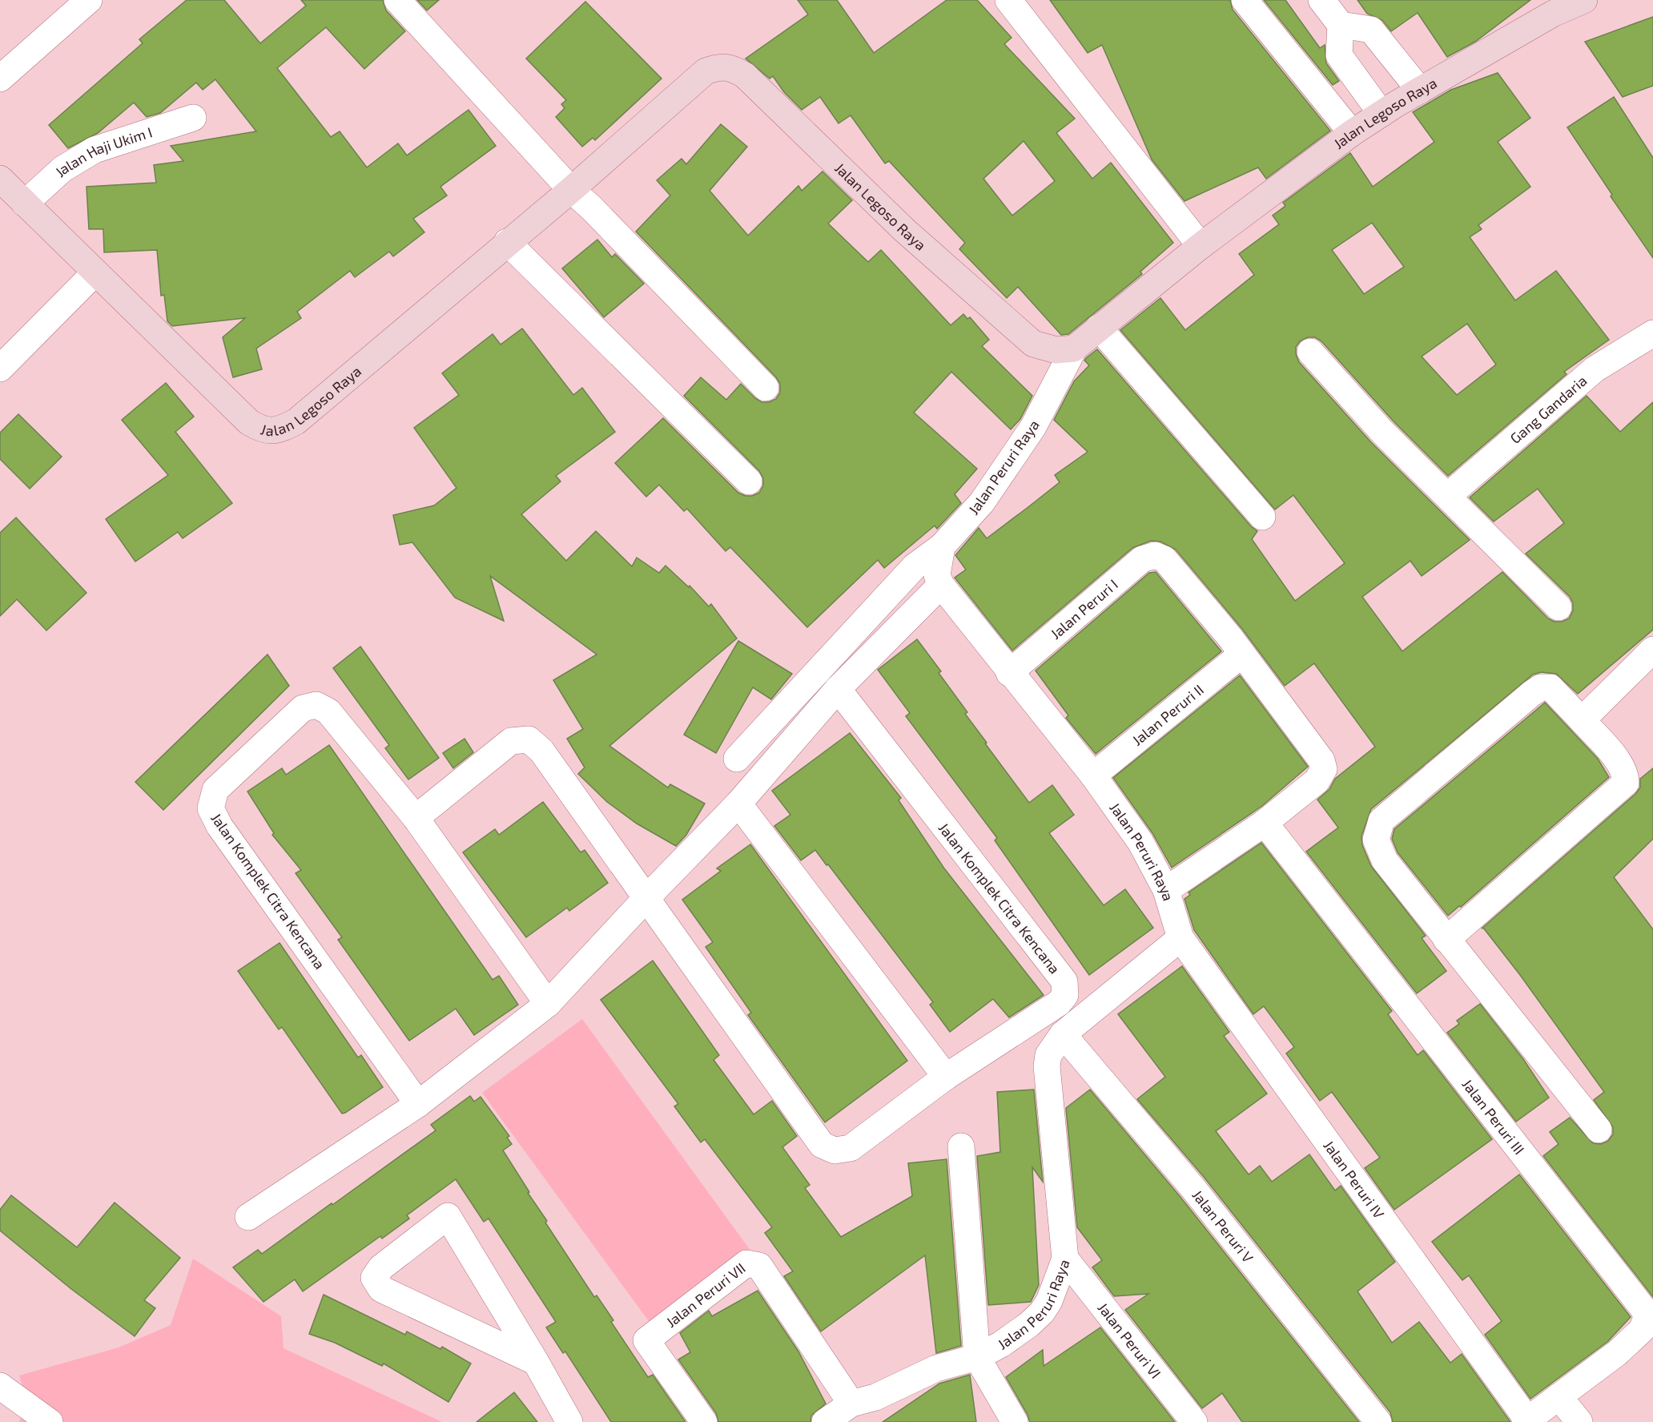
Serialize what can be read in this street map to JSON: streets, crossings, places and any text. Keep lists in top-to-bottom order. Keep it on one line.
{"streets":{"street":["Jalan Legoso Raya","Jalan Haji Ukim I","Gang Gandaria","Jalan Peruri Raya","Jalan Peruri I","Jalan Peruri II","Jalan Komplek Citra Kencana","Jalan Peruri III","Jalan Peruri IV","Jalan Peruri V","Jalan Peruri VII","Jalan Peruri VI"]},"crossings":[["Jalan Legoso Raya","Jalan Haji Ukim I"],["Jalan Legoso Raya","Jalan Peruri Raya"],["Jalan Peruri Raya","Jalan Peruri I"],["Jalan Peruri Raya","Jalan Peruri II"],["Jalan Peruri Raya","Jalan Peruri IV"],["Jalan Peruri Raya","Jalan Peruri V"],["Jalan Peruri Raya","Jalan Peruri VI"],["Jalan Peruri I","Jalan Peruri II"],["Jalan Peruri III","Jalan Peruri IV"]]}
